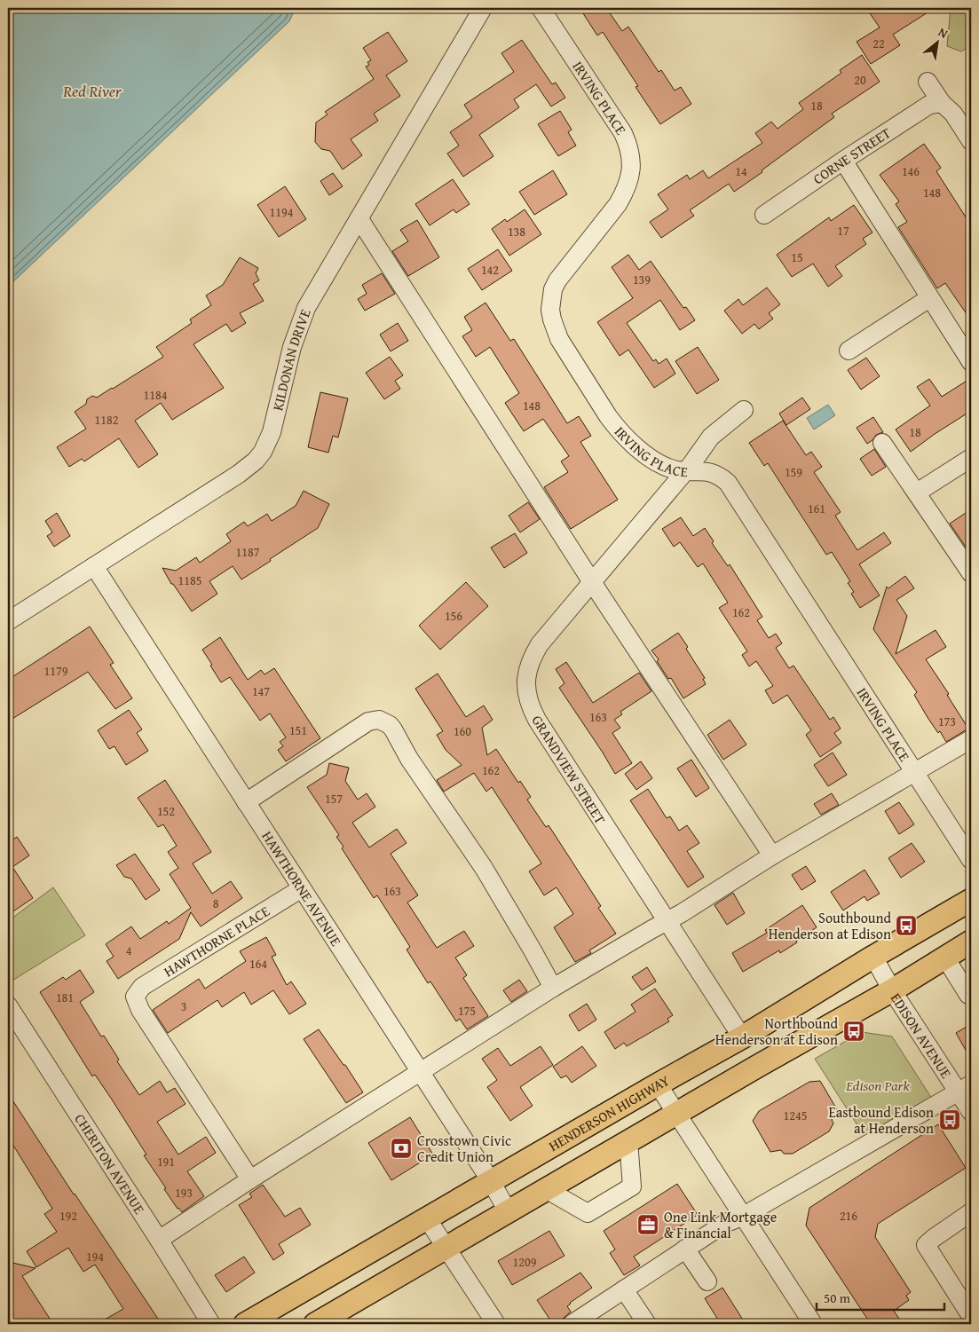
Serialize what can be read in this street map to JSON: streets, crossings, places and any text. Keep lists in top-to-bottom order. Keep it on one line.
{"streets":{"main road":["HENDERSON HIGHWAY"],"street":["IRVING PLACE","CORNE STREET","KILDONAN DRIVE","GRANDVIEW STREET","HAWTHORNE AVENUE","HAWTHORNE PLACE","EDISON AVENUE","CHERITON AVENUE"]},"crossings":[["IRVING PLACE","GRANDVIEW STREET"],["KILDONAN DRIVE","HAWTHORNE AVENUE"],["GRANDVIEW STREET","HENDERSON HIGHWAY"],["HAWTHORNE AVENUE","HAWTHORNE PLACE"],["HAWTHORNE AVENUE","HENDERSON HIGHWAY"],["EDISON AVENUE","HENDERSON HIGHWAY"]],"water":["Red River"],"parks":["Edison Park"],"places":{"bus stop":["Southbound Henderson at Edison","Northbound Henderson at Edison","Eastbound Edison at Henderson"],"bank":["Crosstown Civic Credit Union"],"office":["One Link Mortgage & Financial"]},"house_numbers":["22","20","18","14","146","148","1194","17","138","15","142","139","1184","148","1182","18","159","161","1187","1185","162","156","1179","147","163","173","151","160","162","157","152","163","8","4","164","181","3","175","1245","191","193","192","216","194","1209"],"scale_bar":"50 m","north":"top right"}
